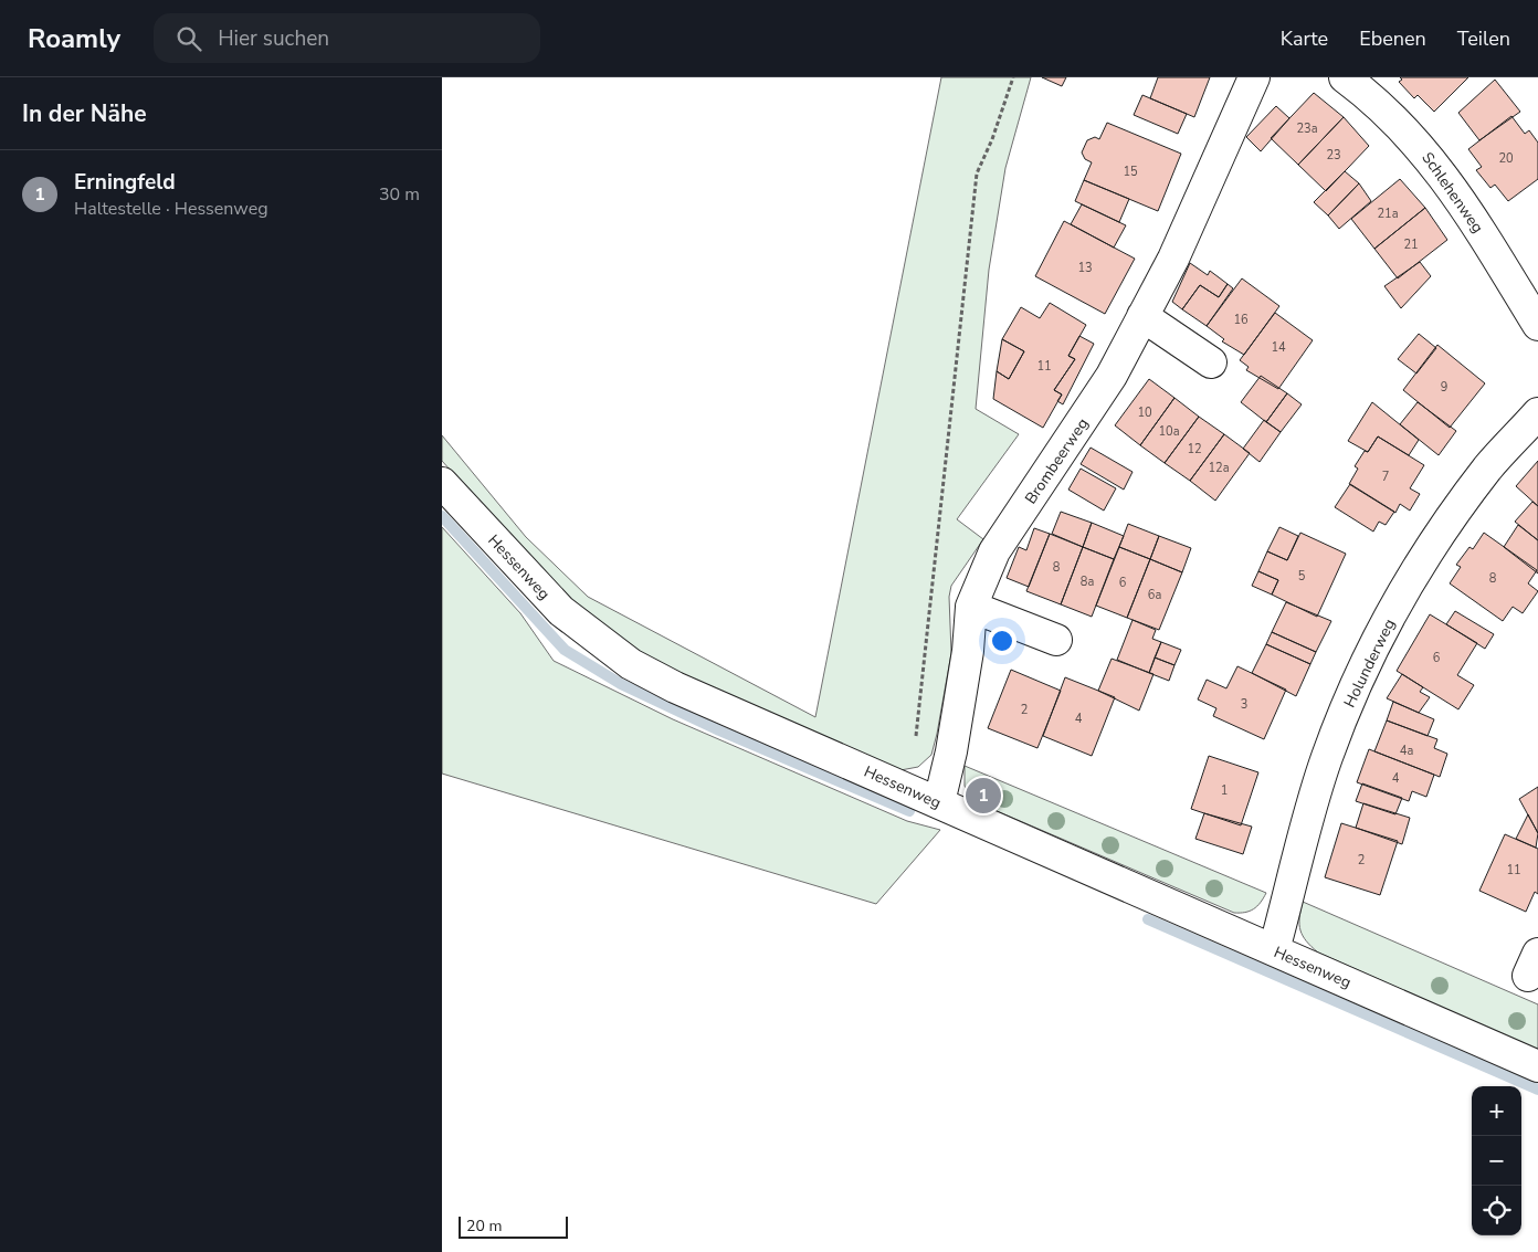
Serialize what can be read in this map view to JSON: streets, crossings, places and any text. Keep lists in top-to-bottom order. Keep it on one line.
{"streets":{"street":["Schlehenweg","Brombeerweg","Hessenweg","Holunderweg"]},"crossings":[["Brombeerweg","Hessenweg"],["Hessenweg","Holunderweg"]],"house_numbers":["23a","23","20","15","21a","21","13","16","14","11","9","10","10a","12","12a","7","8","5","8","8a","6","6a","6","3","2","4","4a","4","1","2","11"],"scale_bar":"20 m","page":{"header":"Roamly","search":"Hier suchen","nav":["Karte","Ebenen","Teilen"],"heading":"In der Nähe","list":[{"mark":"1","name":"Erningfeld","note":"Haltestelle · Hessenweg","value":"30 m"}],"pins":"1","map_buttons":["+","−"],"scale":"20 m"}}
